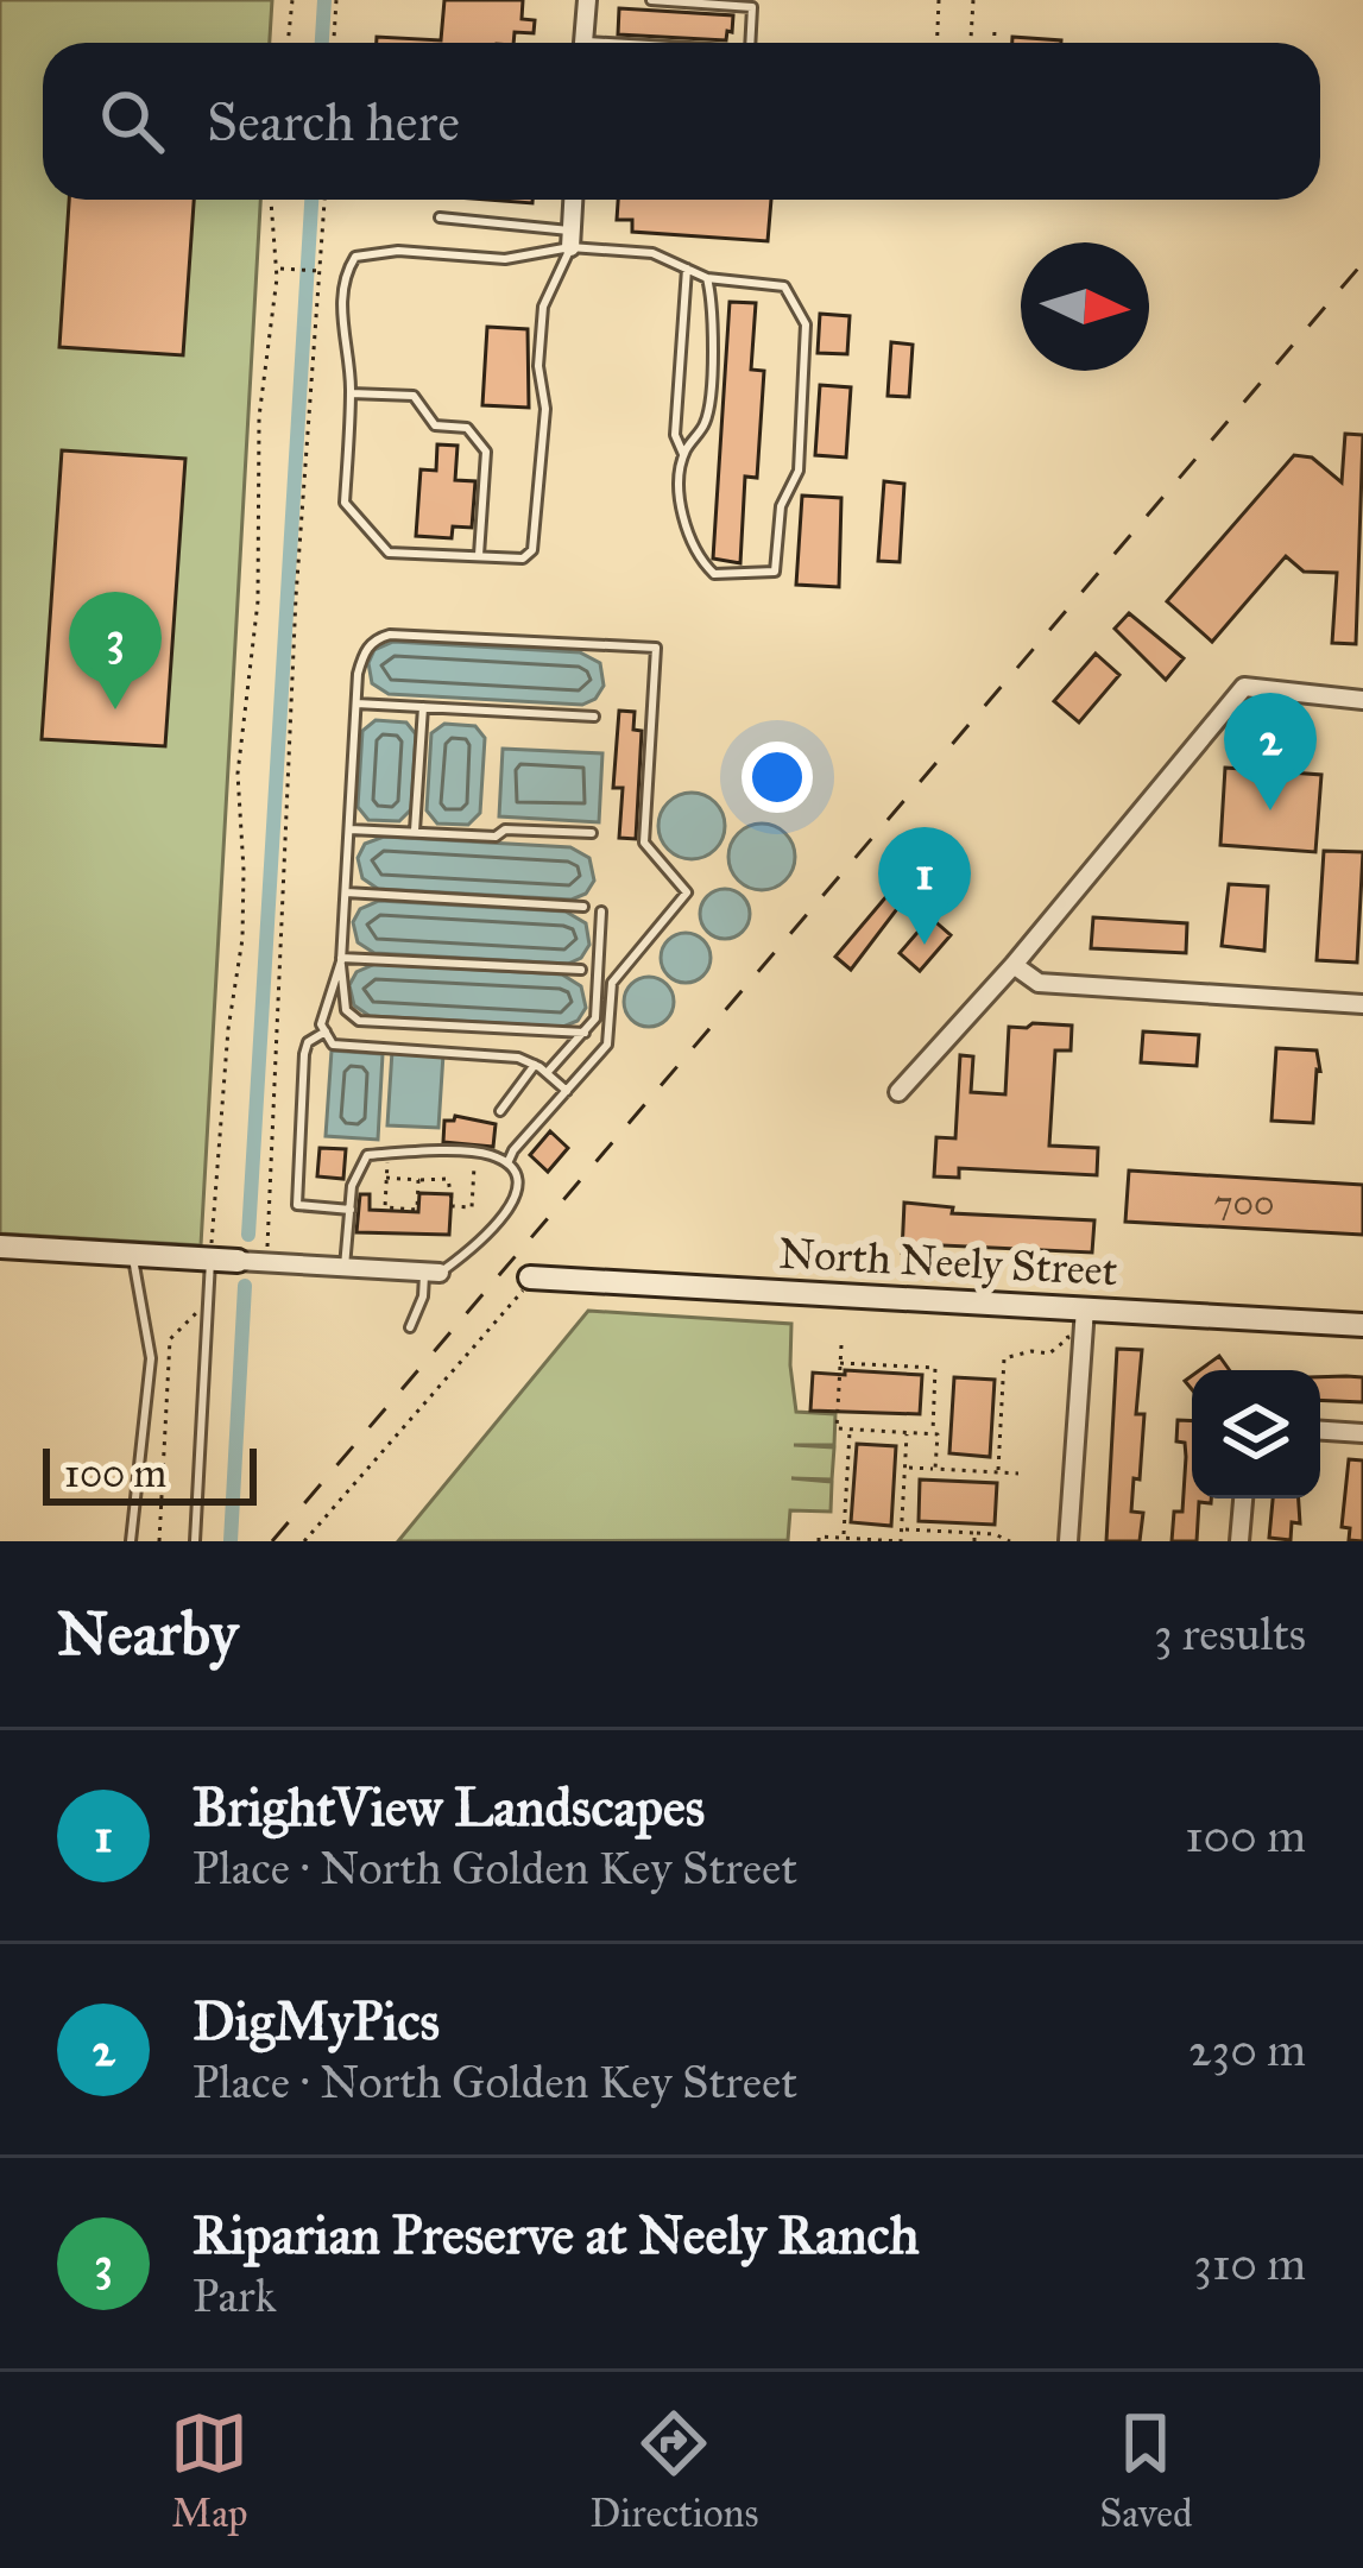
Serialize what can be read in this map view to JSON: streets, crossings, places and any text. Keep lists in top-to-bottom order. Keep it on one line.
{"streets":{"street":["North Neely Street"]},"house_numbers":["700"],"scale_bar":"100 m","north":"right","page":{"search":"Search here","pins":["3","2","1"],"scale":"100 m","heading":["Nearby","3 results"],"list":[{"mark":"1","name":"BrightView Landscapes","note":"Place · North Golden Key Street","value":"100 m"},{"mark":"2","name":"DigMyPics","note":"Place · North Golden Key Street","value":"230 m"},{"mark":"3","name":"Riparian Preserve at Neely Ranch","note":"Park","value":"310 m"}],"nav":["Map","Directions","Saved"]}}
